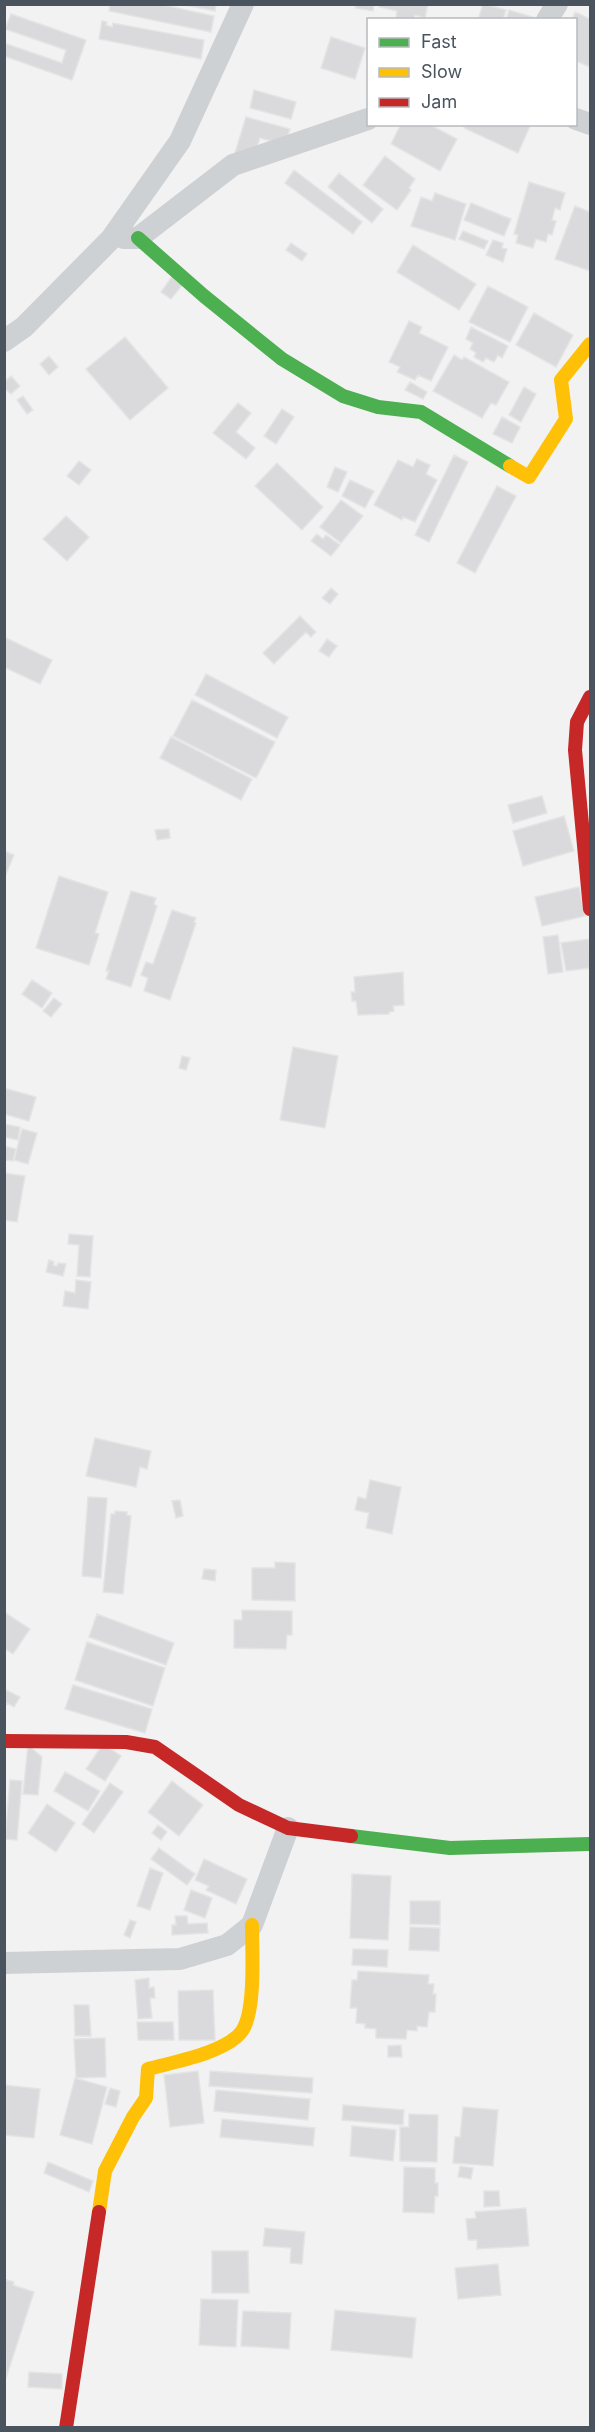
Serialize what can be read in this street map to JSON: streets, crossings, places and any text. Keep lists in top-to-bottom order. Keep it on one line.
{"legend":["Fast","Slow","Jam"]}
